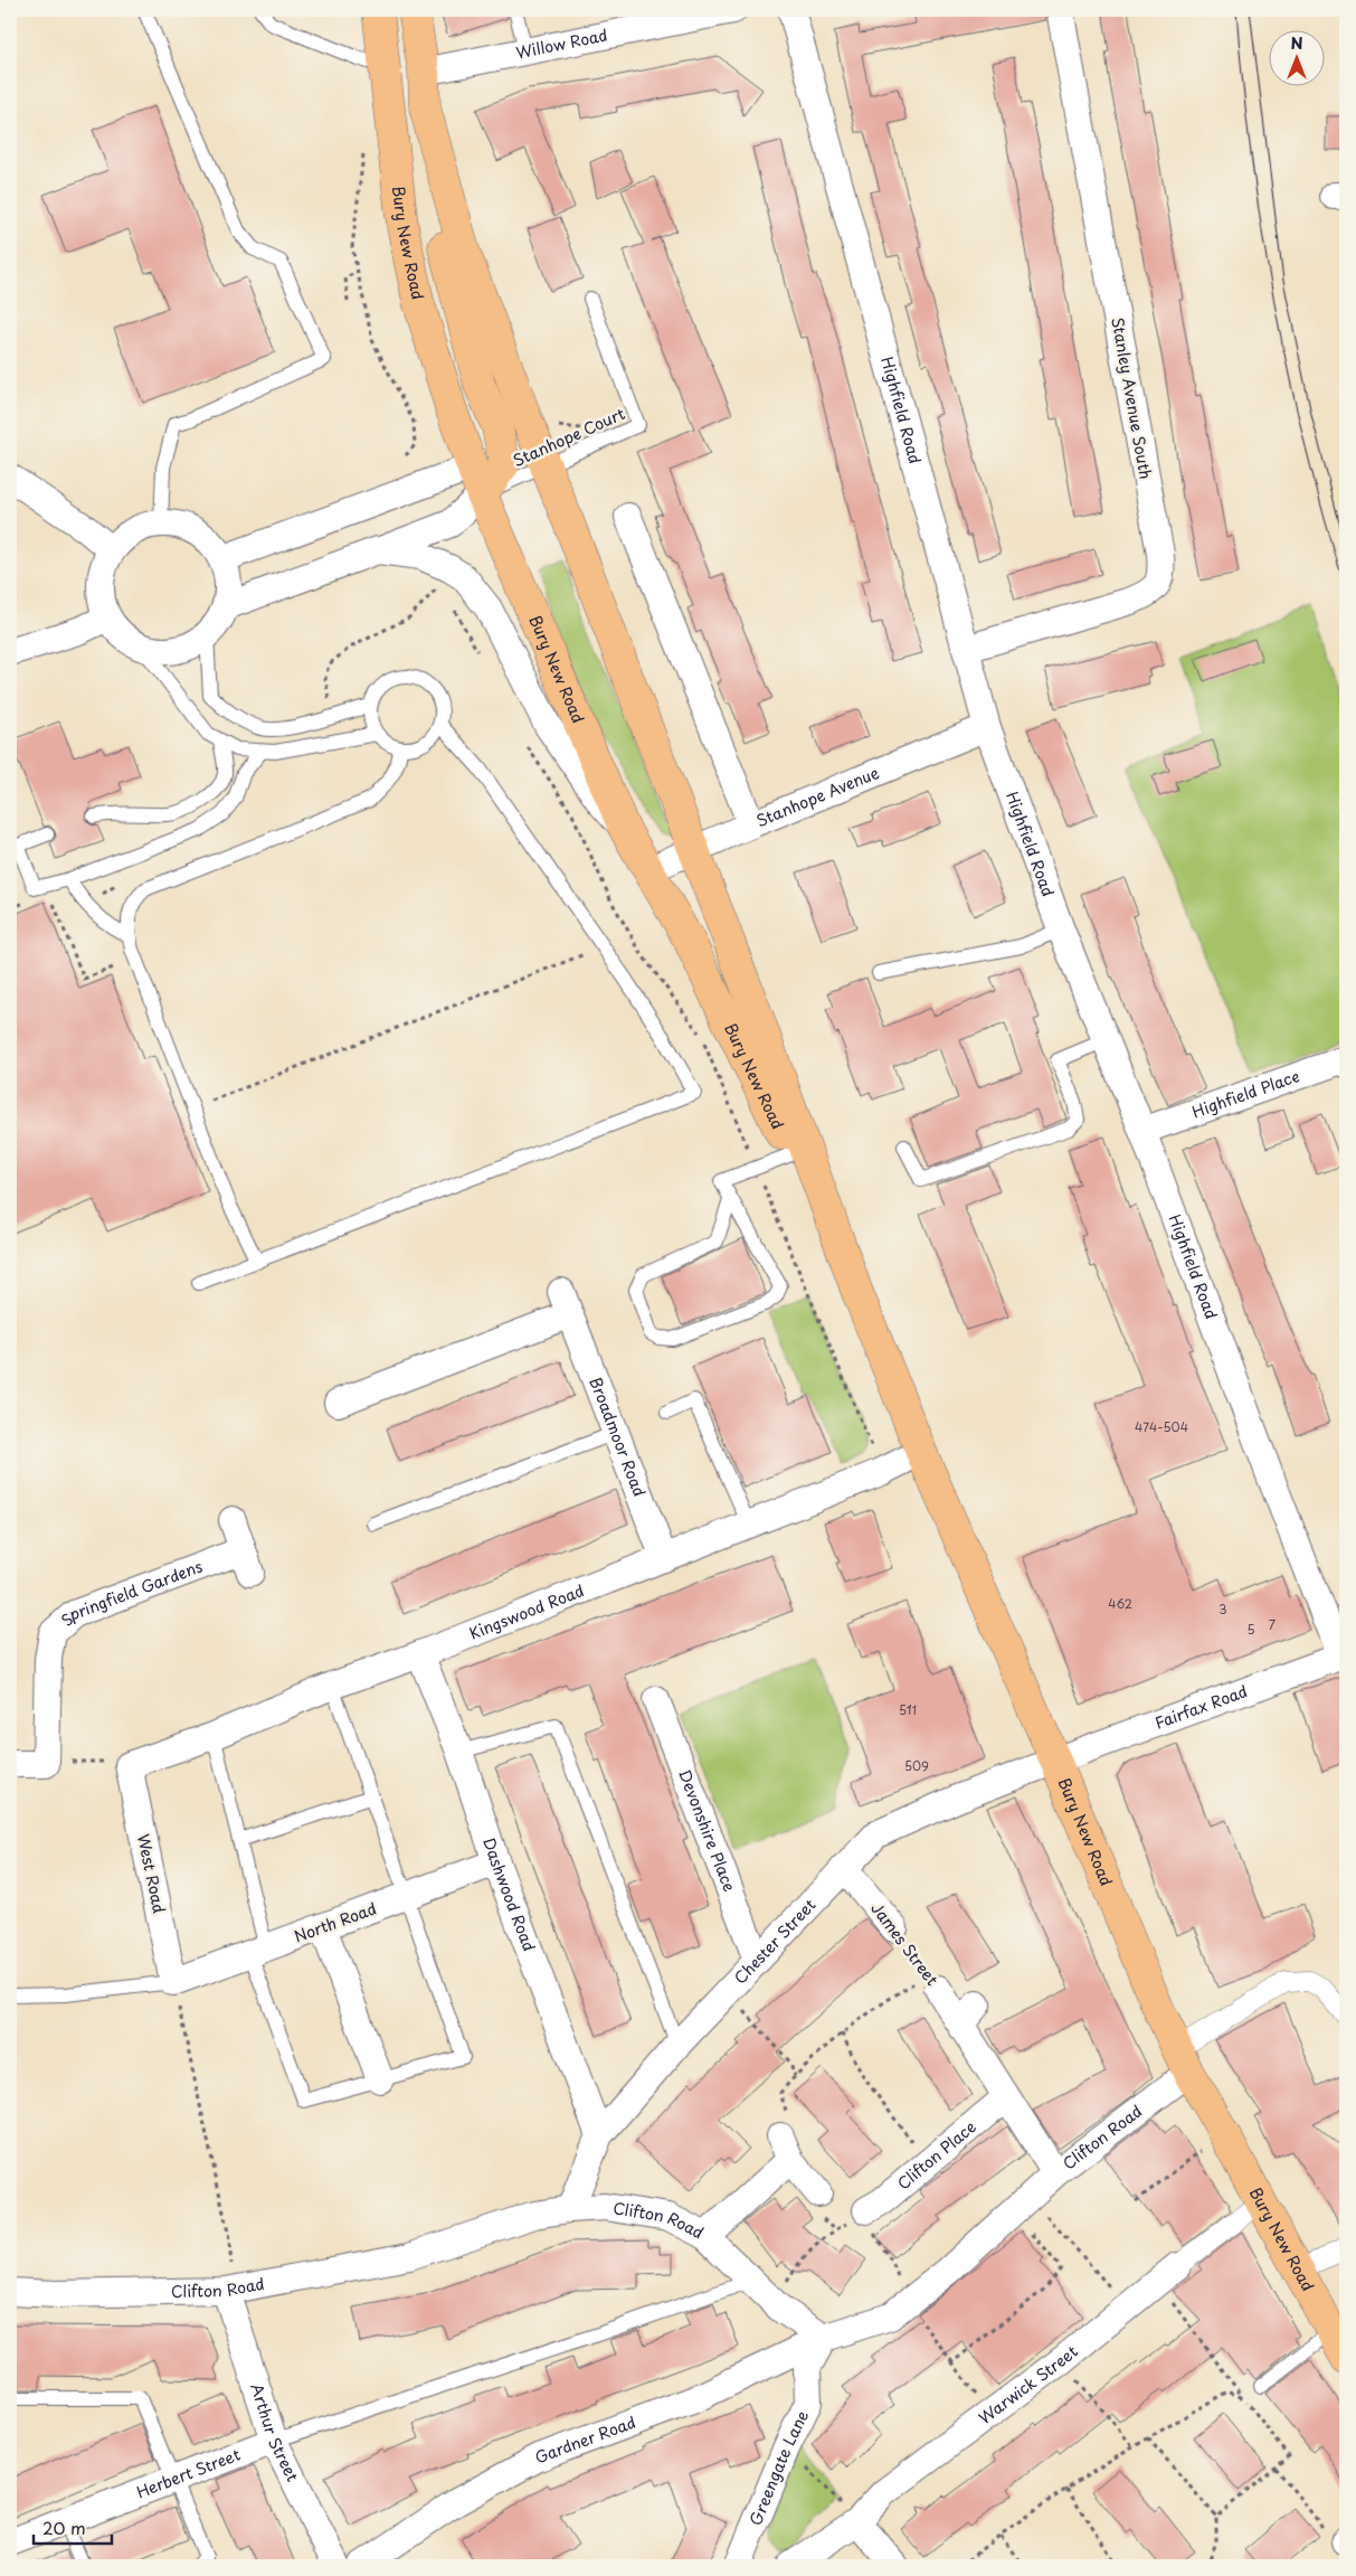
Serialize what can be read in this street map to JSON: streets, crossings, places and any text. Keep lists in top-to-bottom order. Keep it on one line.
{"streets":{"highway":["Bury New Road"],"street":["Willow Road","Stanley Avenue South","Highfield Road","Stanhope Avenue","Highfield Place","Broadmoor Road","Springfield Gardens","Kingswood Road","Fairfax Road","Devonshire Place","West Road","Dashwood Road","North Road","Chester Street","James Street","Clifton Road","Clifton Place","Warwick Street","Arthur Street","Gardner Road","Greengate Lane","Herbert Street"],"lane":["Stanhope Court"]},"crossings":[["Willow Road","Bury New Road"],["Bury New Road","Stanhope Court"],["Bury New Road","Stanhope Avenue"],["Bury New Road","Kingswood Road"],["Bury New Road","Fairfax Road"],["Bury New Road","Chester Street"],["Bury New Road","Clifton Road"],["Bury New Road","Warwick Street"],["Stanley Avenue South","Highfield Road"],["Highfield Road","Stanhope Avenue"],["Highfield Road","Highfield Place"],["Highfield Road","Fairfax Road"],["Broadmoor Road","Kingswood Road"],["Kingswood Road","West Road"],["Kingswood Road","Dashwood Road"],["Fairfax Road","Chester Street"],["Devonshire Place","Chester Street"],["West Road","North Road"],["Dashwood Road","North Road"],["Dashwood Road","Chester Street"],["Chester Street","James Street"],["Chester Street","Clifton Road"],["James Street","Clifton Road"],["James Street","Clifton Place"],["Clifton Road","Arthur Street"],["Clifton Road","Gardner Road"],["Clifton Road","Greengate Lane"],["Arthur Street","Herbert Street"],["Gardner Road","Greengate Lane"]],"house_numbers":["474-504","462","3","7","5","511","509"],"scale_bar":"20 m","north":"top"}
